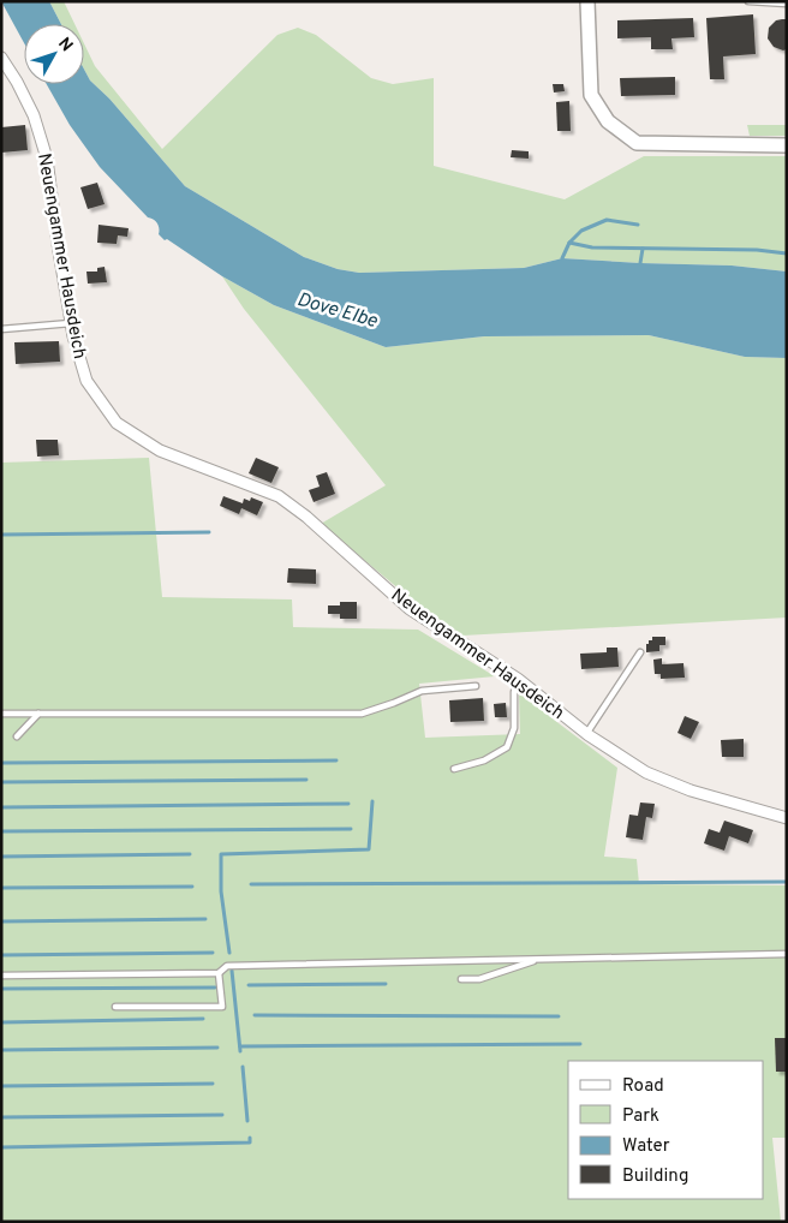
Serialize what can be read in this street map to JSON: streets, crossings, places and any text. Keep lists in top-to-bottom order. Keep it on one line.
{"streets":{"street":["Neuengammer Hausdeich"]},"water":["Dove Elbe"],"legend":["Road","Park","Water","Building"],"north":"top right"}
